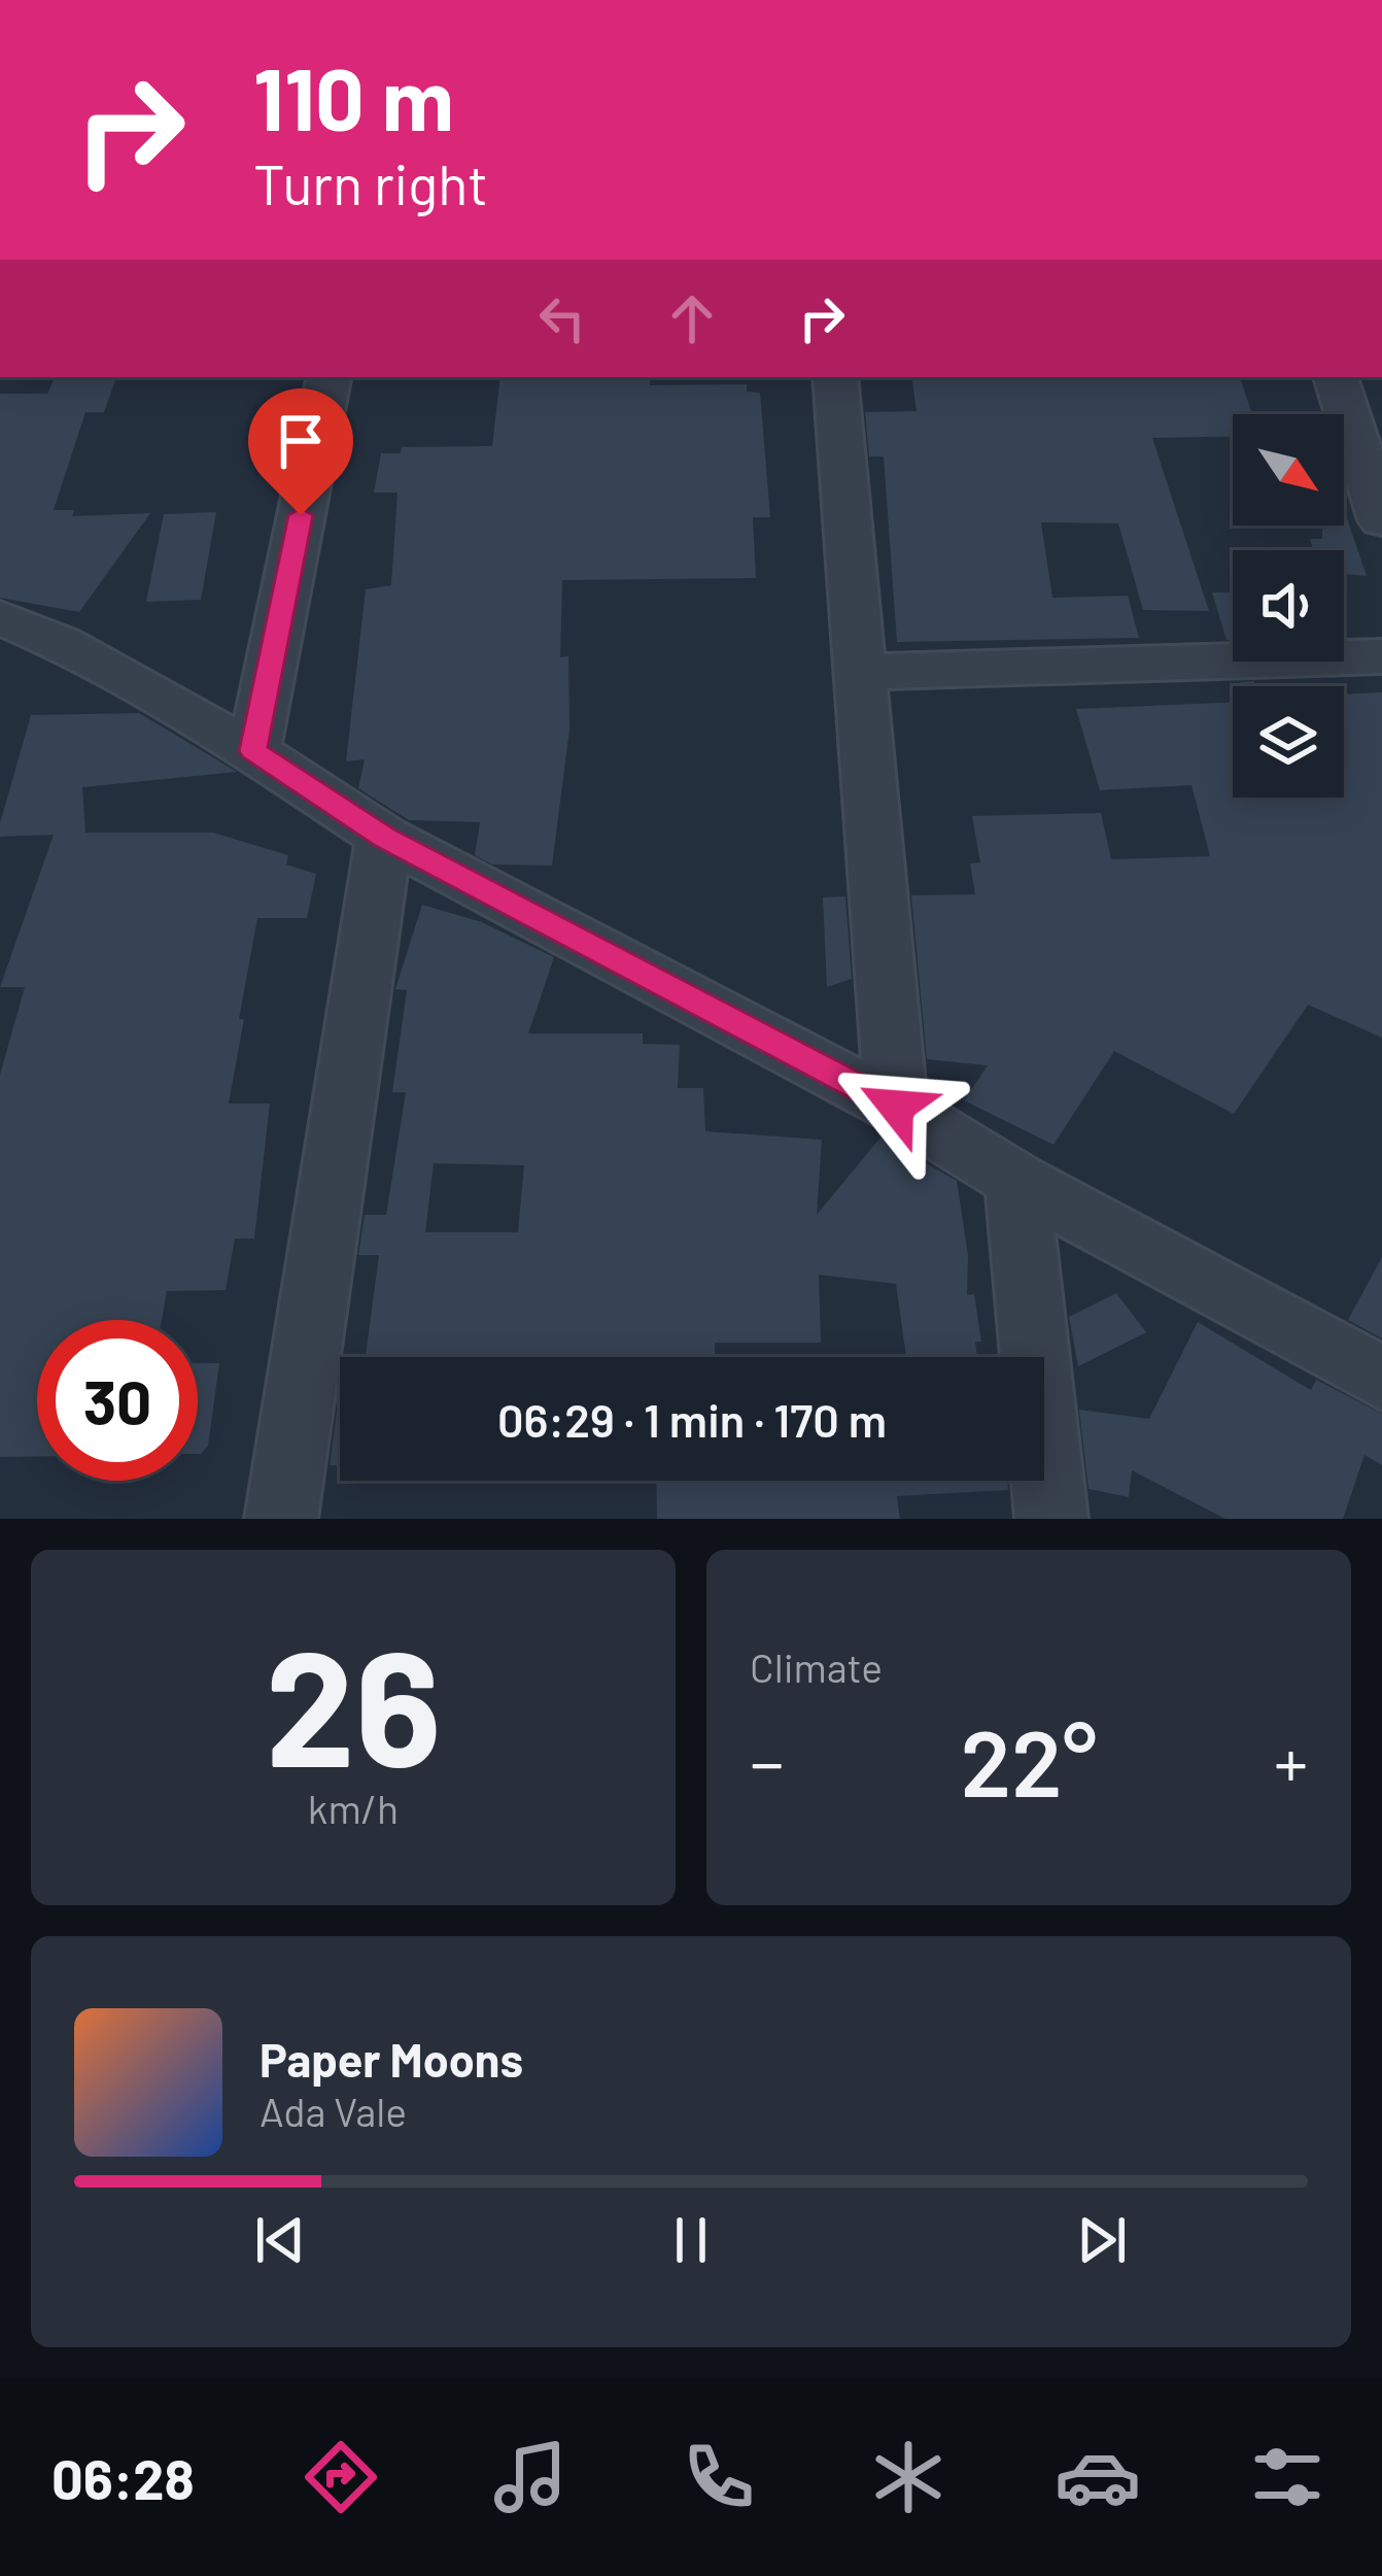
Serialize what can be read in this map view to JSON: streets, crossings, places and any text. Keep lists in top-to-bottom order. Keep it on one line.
{"north":"bottom right","page":{"turn":["110 m","Turn right"],"limit":"30","trip":"06:29 · 1 min · 170 m","tile":[["26","km/h"],"Climate"],"heat":["−","22°","+"],"song":["Paper Moons","Ada Vale"],"tabs":"06:28"}}
